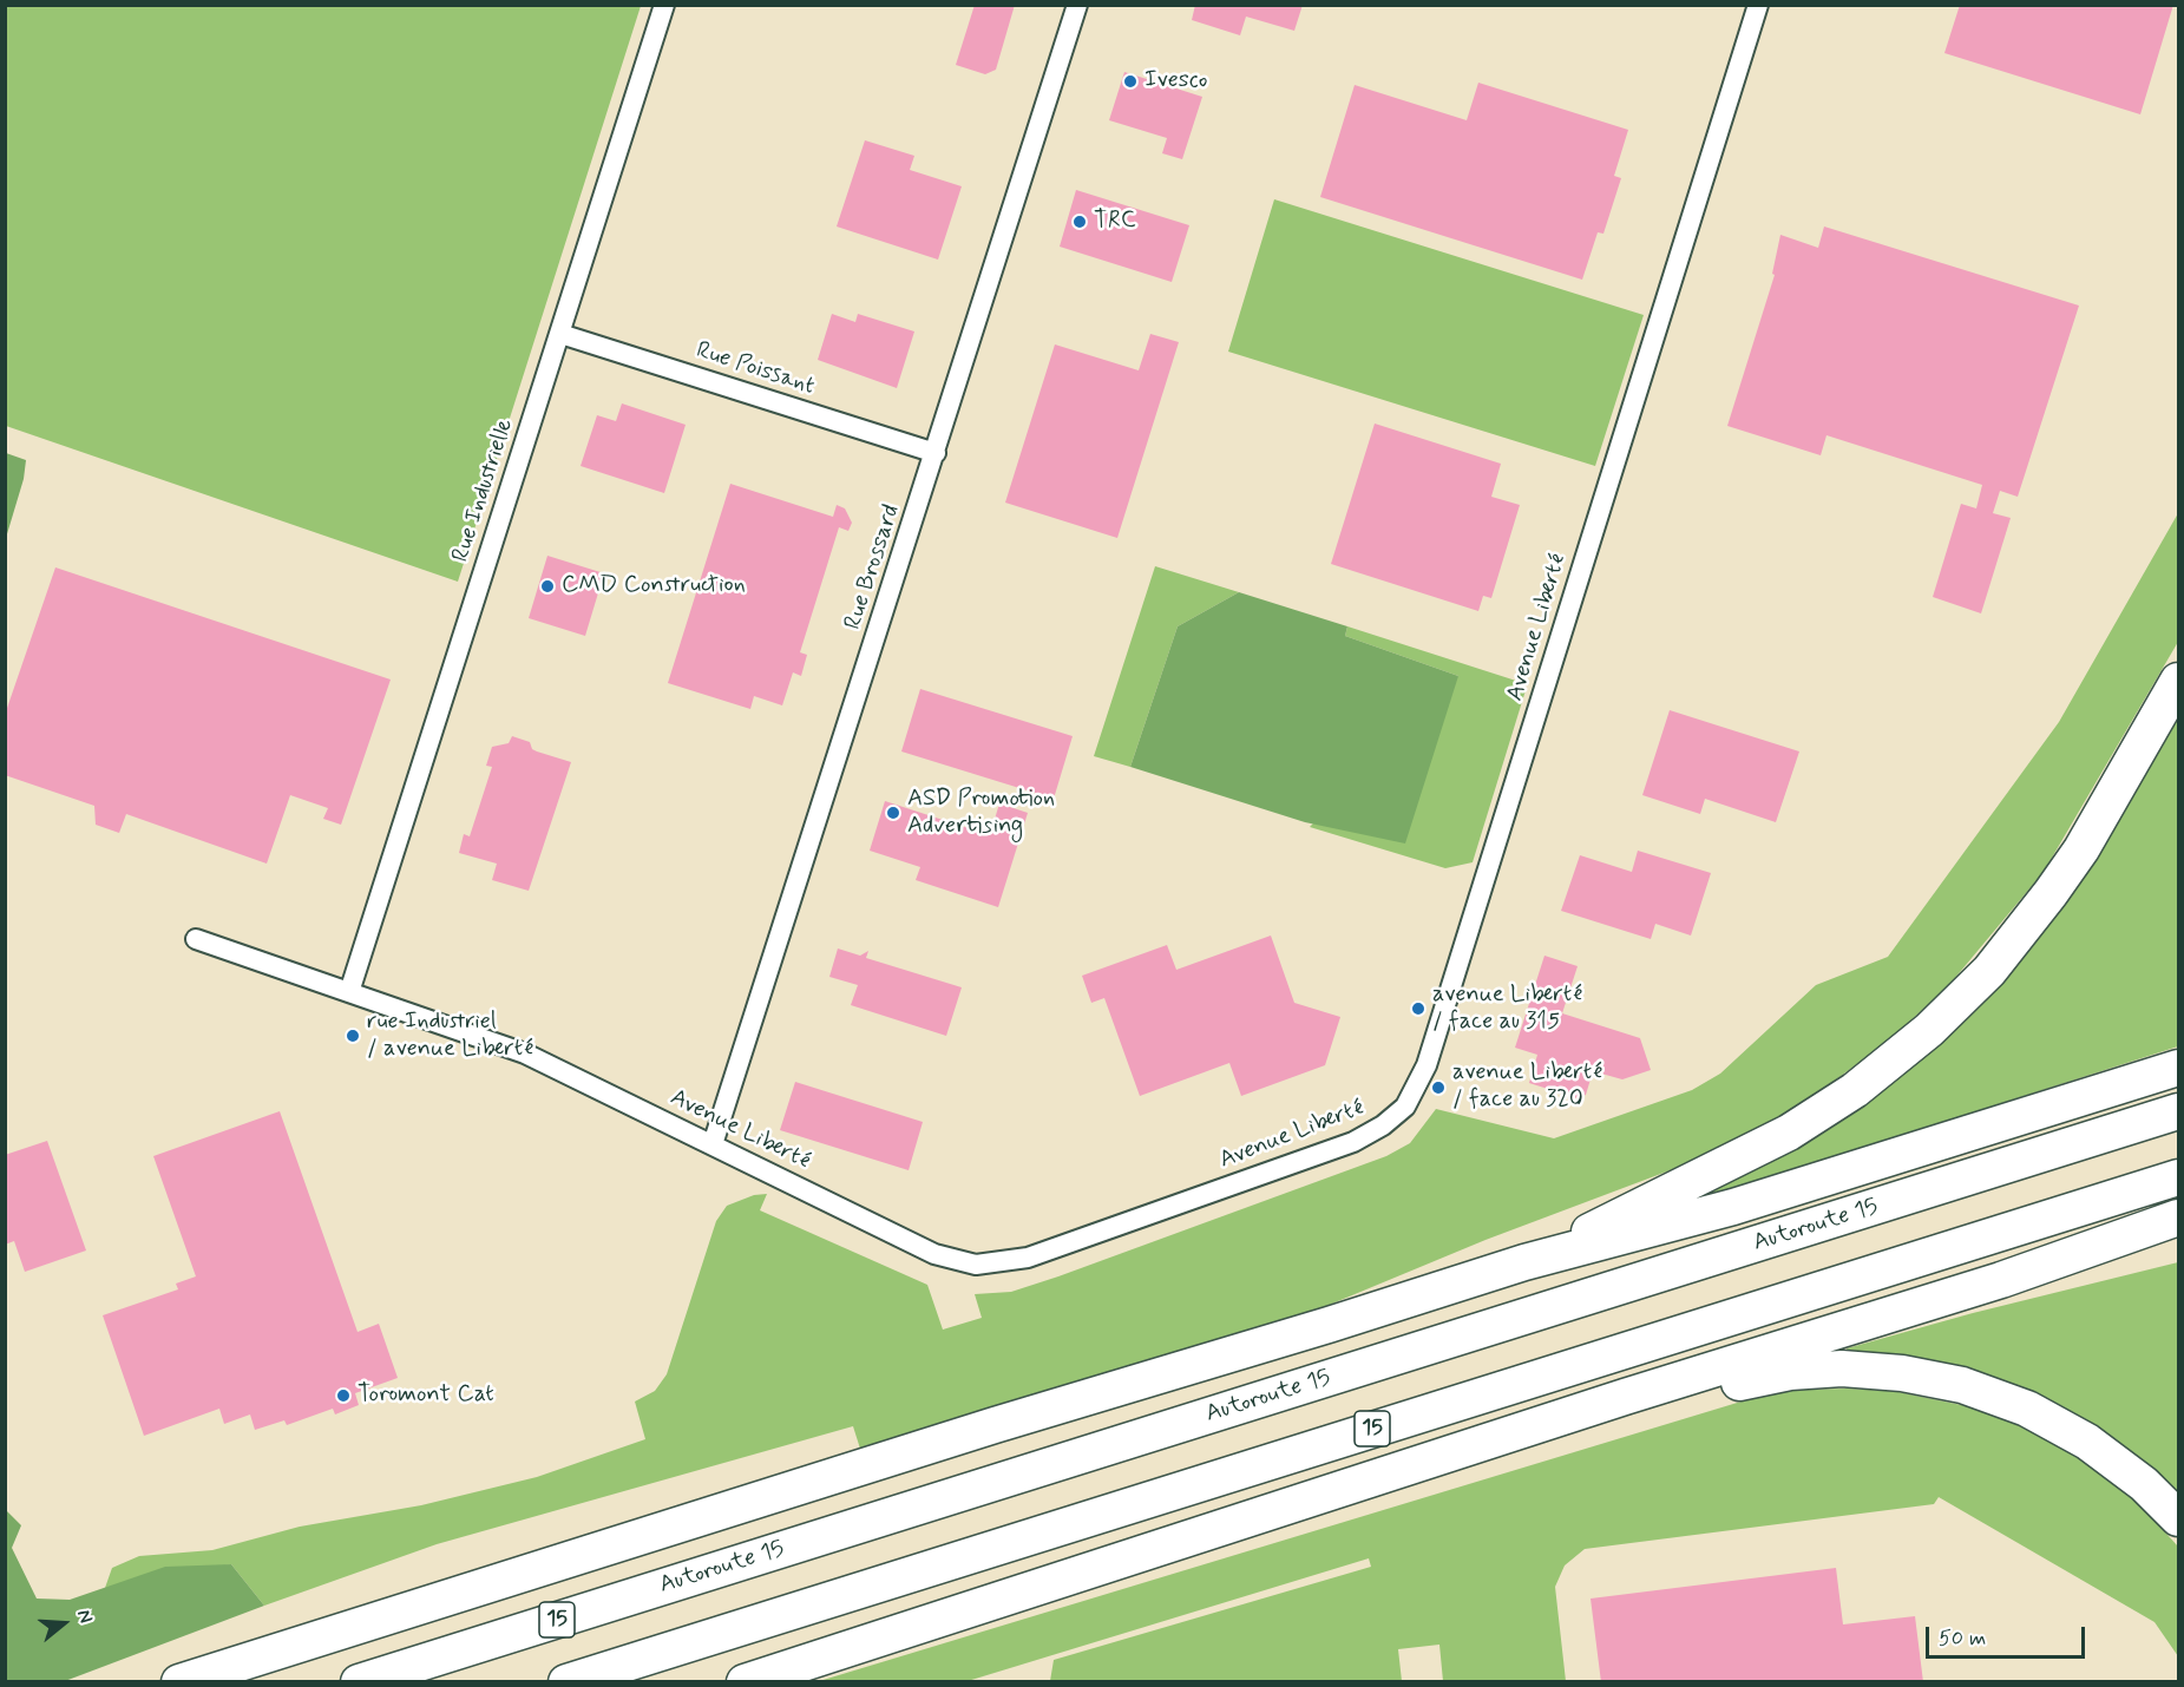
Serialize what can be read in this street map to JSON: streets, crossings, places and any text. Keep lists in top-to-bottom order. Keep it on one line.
{"streets":{"highway":["Autoroute 15","15"],"street":["Rue Poissant","Rue Industrielle","Rue Brossard","Avenue Liberté"]},"crossings":[["Rue Poissant","Rue Industrielle"],["Rue Poissant","Rue Brossard"],["Rue Industrielle","Avenue Liberté"],["Rue Brossard","Avenue Liberté"]],"places":["Ivesco","TRC","CMD Construction","ASD Promotion Advertising","avenue Liberté / face au 315","rue Industriel / avenue Liberté","avenue Liberté / face au 320","Toromont Cat"],"scale_bar":"50 m","north":"right"}
